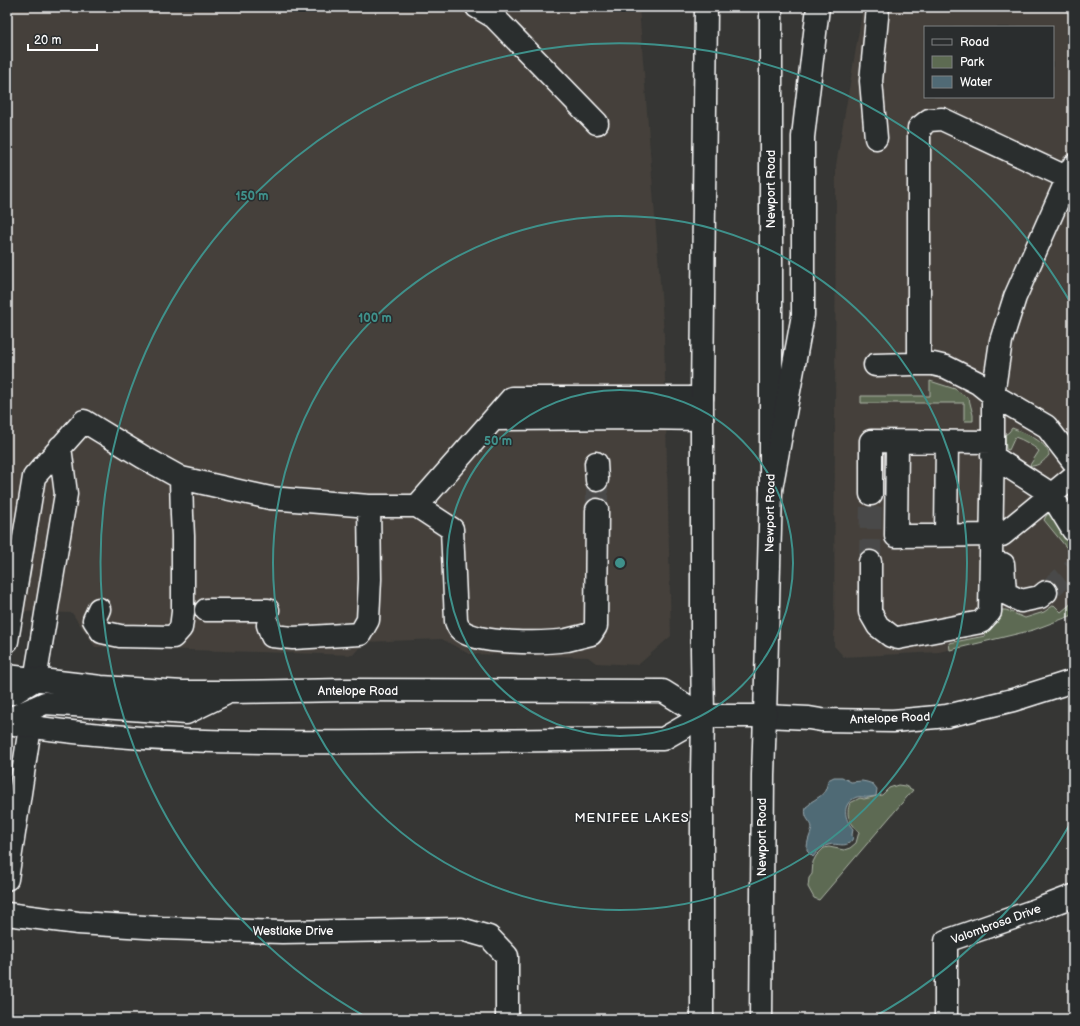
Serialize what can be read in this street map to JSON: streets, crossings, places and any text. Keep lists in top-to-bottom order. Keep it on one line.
{"streets":{"main road":["Newport Road","Antelope Road","Valombrosa Drive","Westlake Drive"]},"crossings":[["Newport Road","Antelope Road"]],"districts":["MENIFEE LAKES"],"legend":["Road","Park","Water"],"scale_bar":"20 m","rings":["150 m","100 m","50 m"]}
